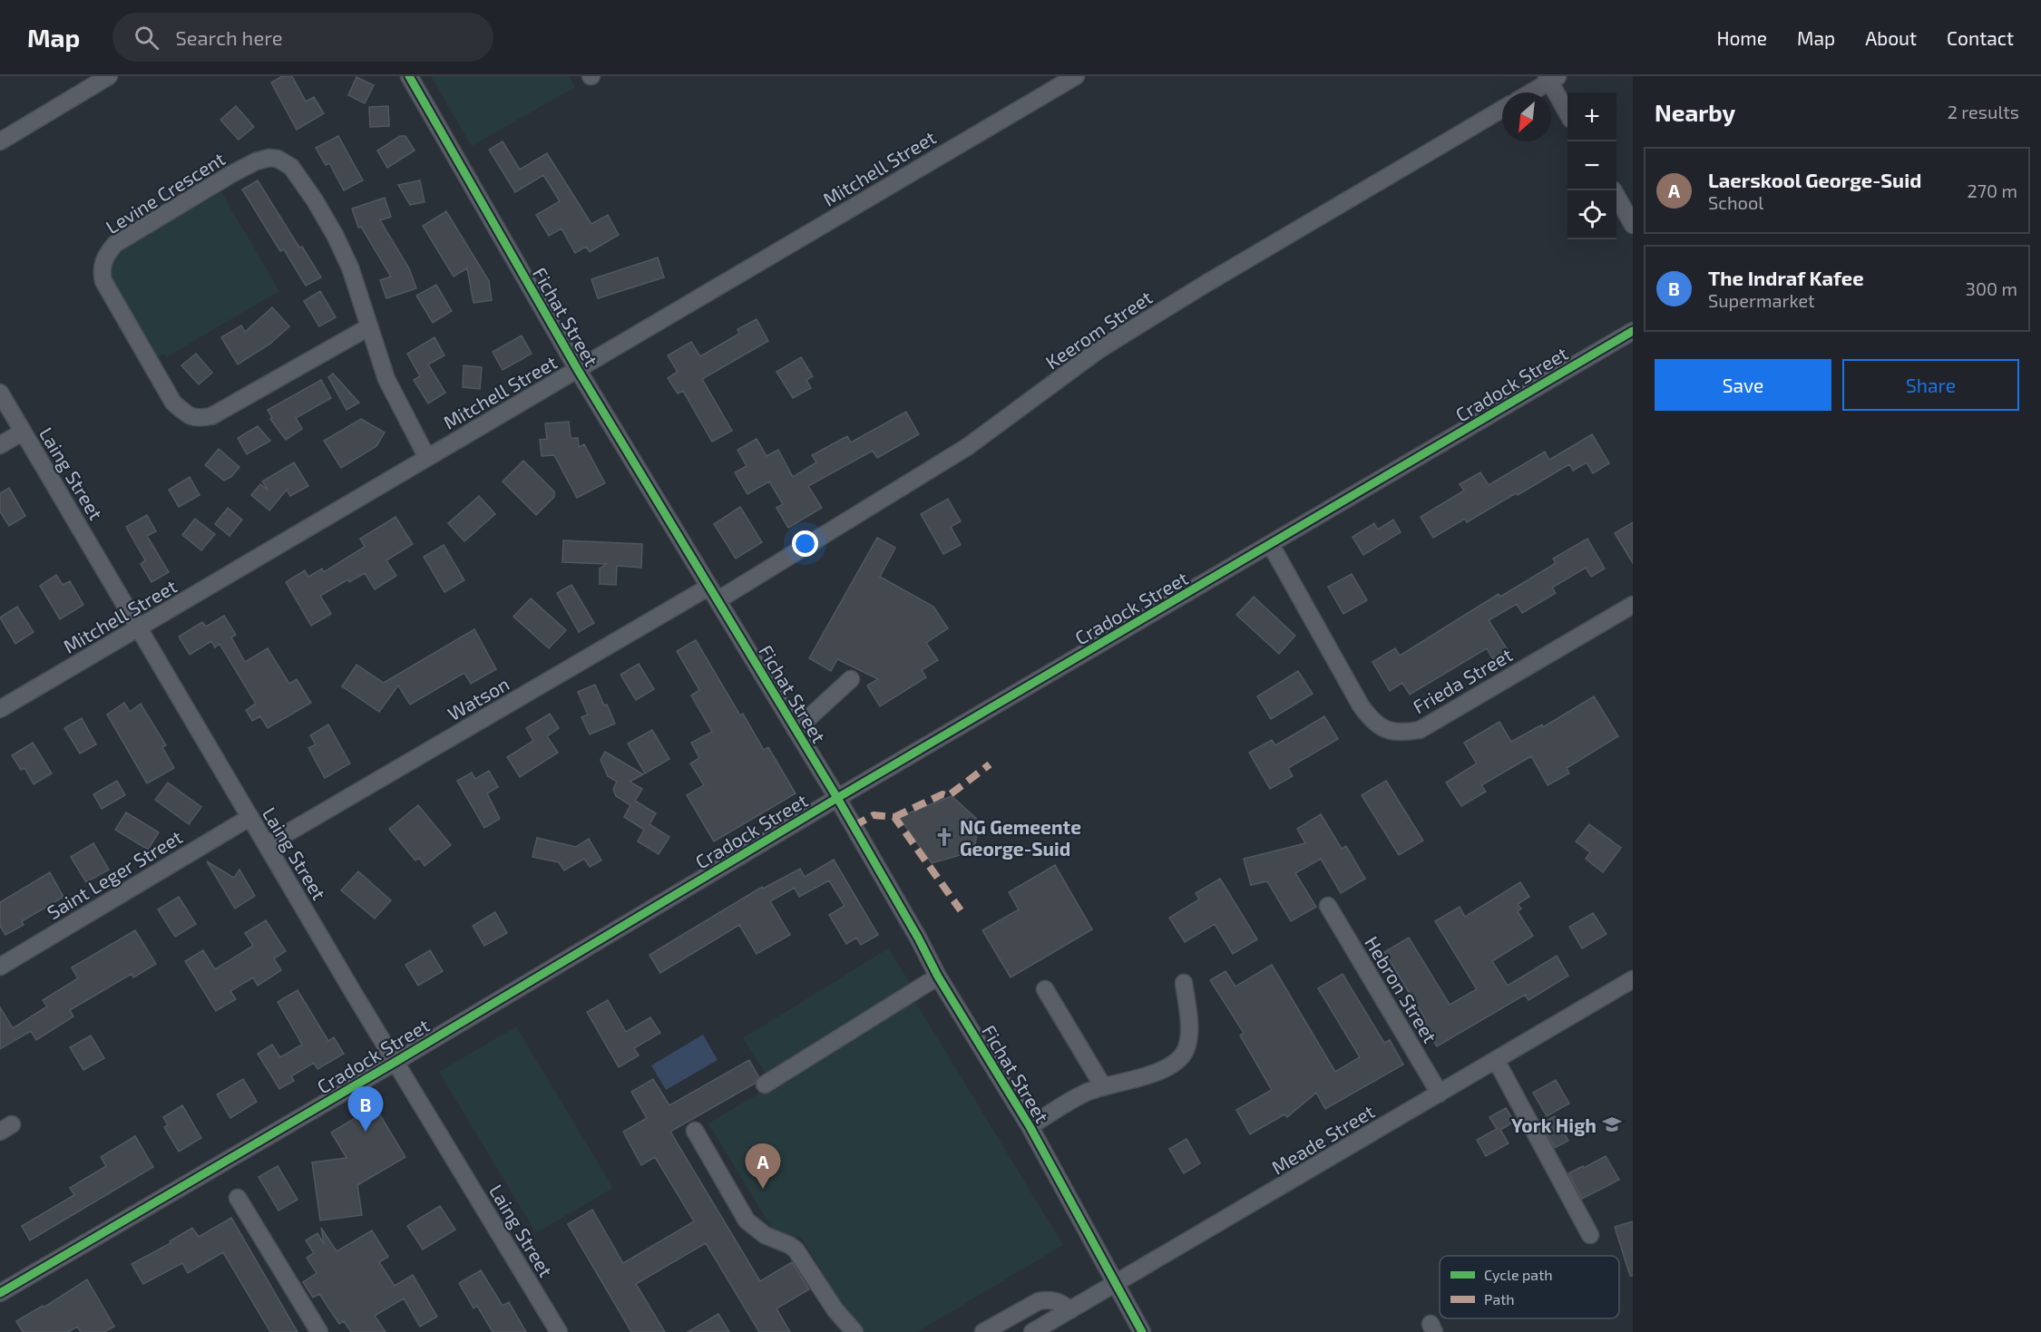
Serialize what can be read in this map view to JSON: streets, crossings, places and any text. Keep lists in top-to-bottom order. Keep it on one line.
{"streets":{"street":["Mitchell Street","Levine Crescent","Fichat Street","Keerom Street","Cradock Street","Laing Street","Frieda Street","Watson","Saint Leger Street","Hebron Street","Meade Street"]},"crossings":[["Mitchell Street","Levine Crescent"],["Mitchell Street","Fichat Street"],["Mitchell Street","Laing Street"],["Fichat Street","Keerom Street"],["Fichat Street","Cradock Street"],["Fichat Street","Watson"],["Fichat Street","Meade Street"],["Keerom Street","Watson"],["Cradock Street","Laing Street"],["Cradock Street","Frieda Street"],["Laing Street","Watson"],["Laing Street","Saint Leger Street"],["Hebron Street","Meade Street"]],"places":{"church":["NG Gemeente George-Suid"],"school or university":["York High"]},"legend":["Cycle path","Path"],"north":"bottom left","page":{"header":"Map","search":"Search here","nav":["Home","Map","About","Contact"],"heading":["Nearby","2 results"],"map_buttons":["+","−"],"list":[{"mark":"A","name":"Laerskool George-Suid","note":"School","value":"270 m"},{"mark":"B","name":"The Indraf Kafee","note":"Supermarket","value":"300 m"}],"buttons":["Save","Share"],"pins":["B","A"]}}
